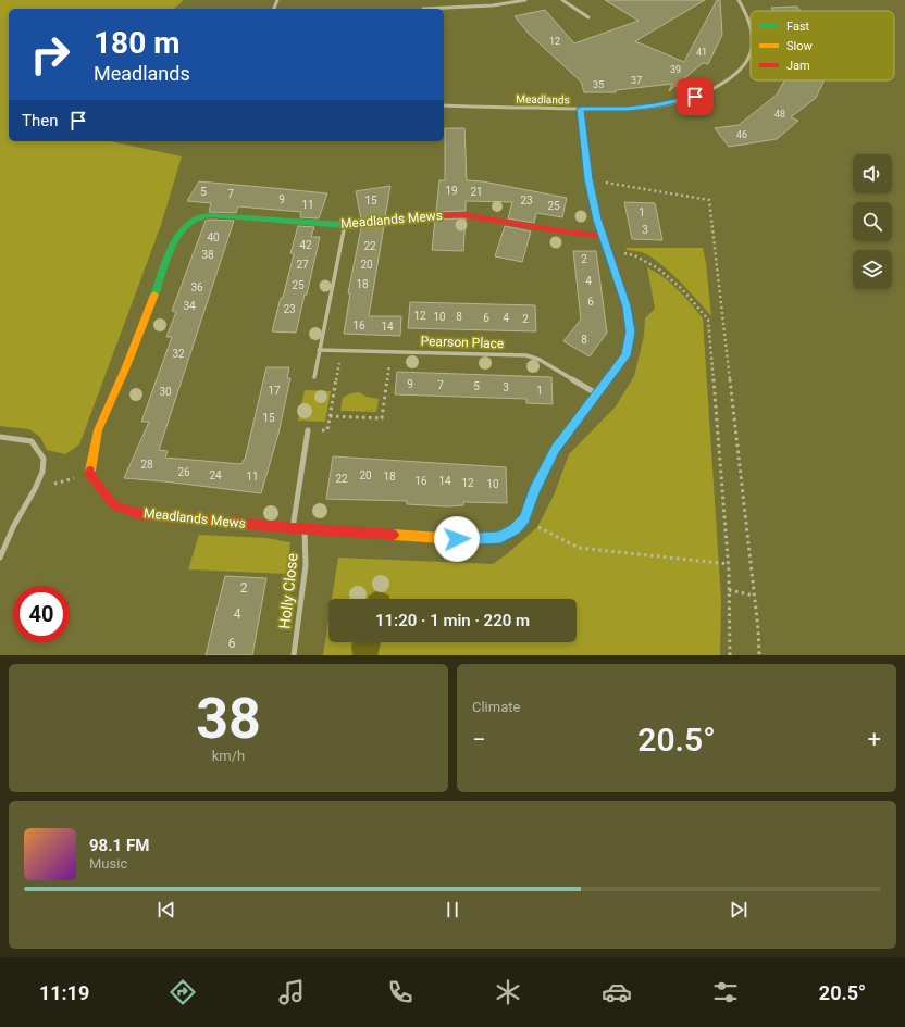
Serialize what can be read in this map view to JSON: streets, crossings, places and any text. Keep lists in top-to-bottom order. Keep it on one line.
{"streets":{"street":["Meadlands","Meadlands Mews","Pearson Place","Holly Close"]},"crossings":[["Meadlands","Meadlands Mews"],["Meadlands Mews","Pearson Place"],["Meadlands Mews","Holly Close"]],"house_numbers":["12","41","39","37","35","48","46","19","5","21","7","9","15","23","11","25","1","3","40","42","22","38","2","27","20","4","18","25","36","6","34","23","12","10","8","6","4","2","16","14","8","32","9","7","5","3","17","1","30","15","28","26","24","20","11","18","22","16","14","12","10","2","4","6"],"legend":["Fast","Slow","Jam"],"page":{"turn":["180 m","Meadlands"],"then":"Then","limit":"40","trip":"11:20 · 1 min · 220 m","tile":[["38","km/h"],"Climate"],"heat":["−","20.5°","+"],"song":["98.1 FM","Music"],"tabs":["11:19","20.5°"]}}
